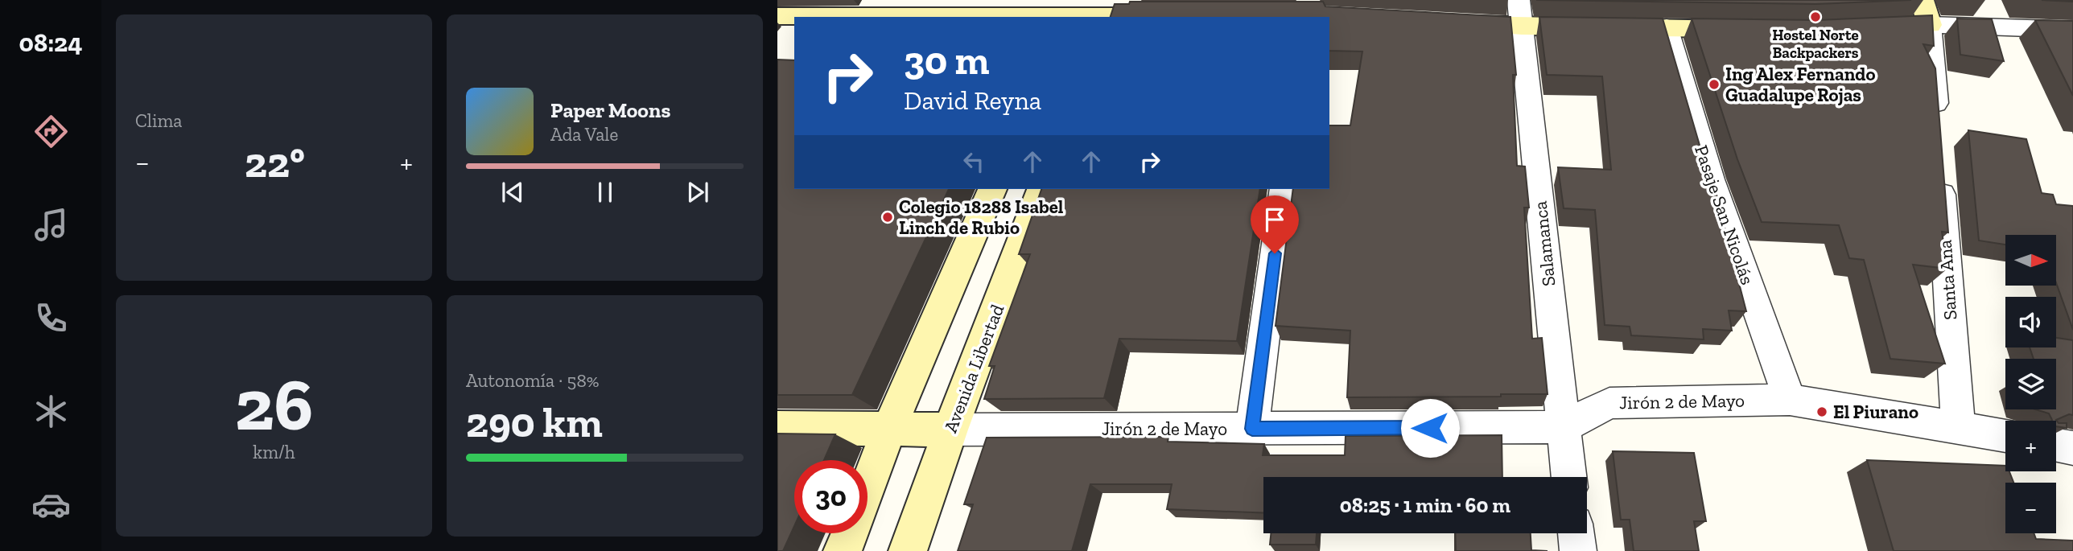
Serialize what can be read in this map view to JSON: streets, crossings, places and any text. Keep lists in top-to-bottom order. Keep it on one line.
{"streets":{"main road":["Avenida Libertad","Jirón 2 de Mayo"],"street":["Pasaje San Nicolás","Salamanca","Santa Ana"]},"crossings":[["Pasaje San Nicolás","Jirón 2 de Mayo"],["Salamanca","Jirón 2 de Mayo"],["Santa Ana","Jirón 2 de Mayo"],["Avenida Libertad","Jirón 2 de Mayo"]],"places":["Hostel Norte Backpackers","Ing Alex Fernando Guadalupe Rojas","Colegio 18288 Isabel Linch de Rubio","El Piurano"],"north":"right","page":{"tabs":"08:24","tile":["Clima",["26","km/h"],["Autonomía · 58%","290 km"]],"turn":["30 m","David Reyna"],"song":["Paper Moons","Ada Vale"],"heat":["−","22°","+"],"map_buttons":["+","−"],"limit":"30","trip":"08:25 · 1 min · 60 m"}}
